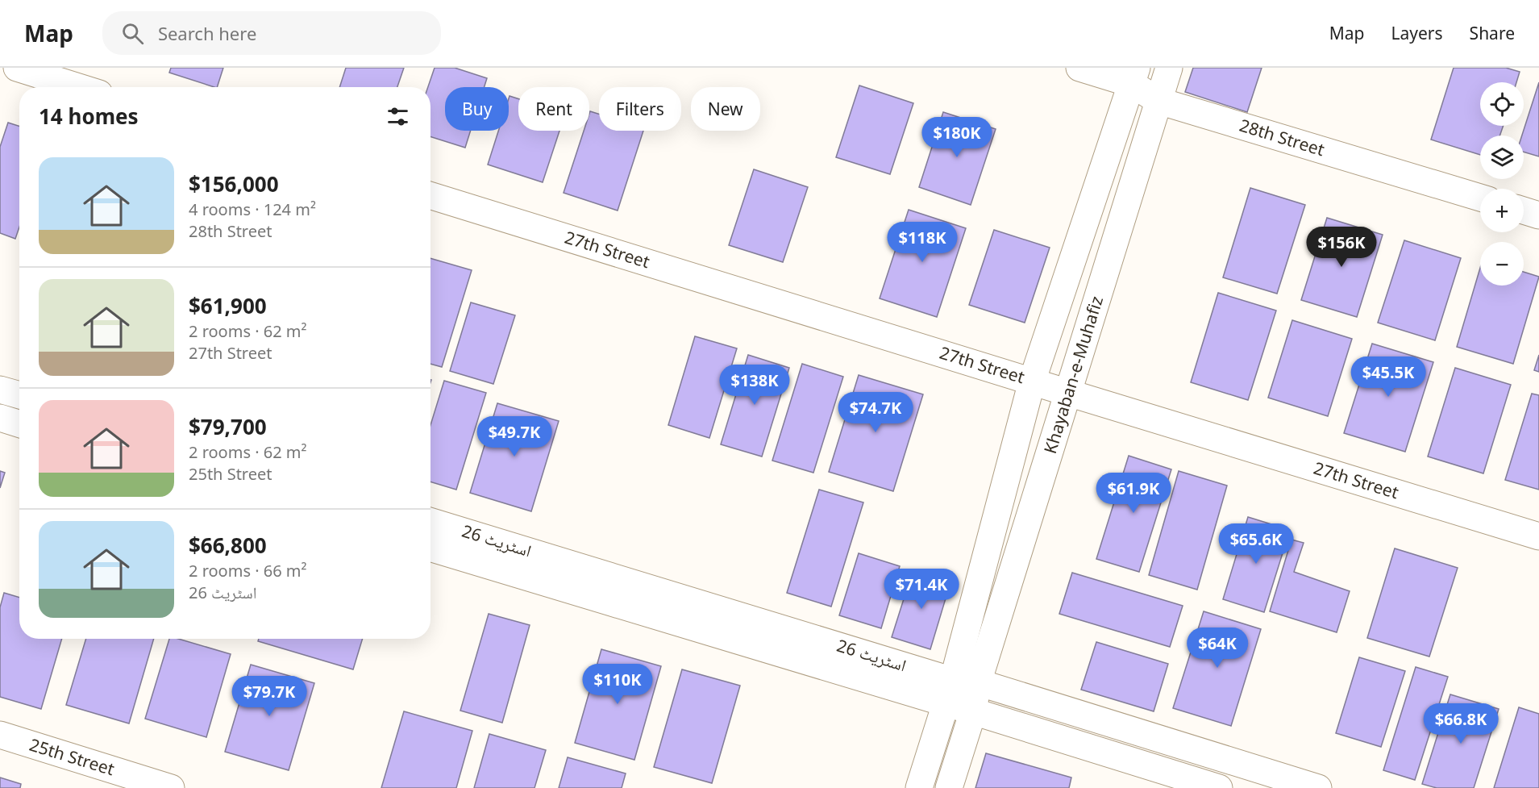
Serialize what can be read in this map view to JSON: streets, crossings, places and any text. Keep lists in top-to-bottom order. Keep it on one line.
{"streets":{"street":["28th Street","27th Street","Khayaban-e-Muhafiz","اسٹریٹ 26","25th Street"]},"crossings":[["28th Street","Khayaban-e-Muhafiz"],["27th Street","Khayaban-e-Muhafiz"],["Khayaban-e-Muhafiz","اسٹریٹ 26"]],"page":{"header":"Map","search":"Search here","nav":["Map","Layers","Share"],"map_buttons":["+","−"],"chip":["Buy","Rent","Filters","New"],"heading":"14 homes","price":["$180K","$118K","$156K","$45.5K","$138K","$74.7K","$49.7K","$61.9K","$65.6K","$71.4K","$64K","$110K","$79.7K","$66.8K"],"list":[{"name":"$156,000","note":"4 rooms · 124 m² · 28th Street"},{"name":"$61,900","note":"2 rooms · 62 m² · 27th Street"},{"name":"$79,700","note":"2 rooms · 62 m² · 25th Street"},{"name":"$66,800","note":"2 rooms · 66 m² · اسٹریٹ 26"}]}}
